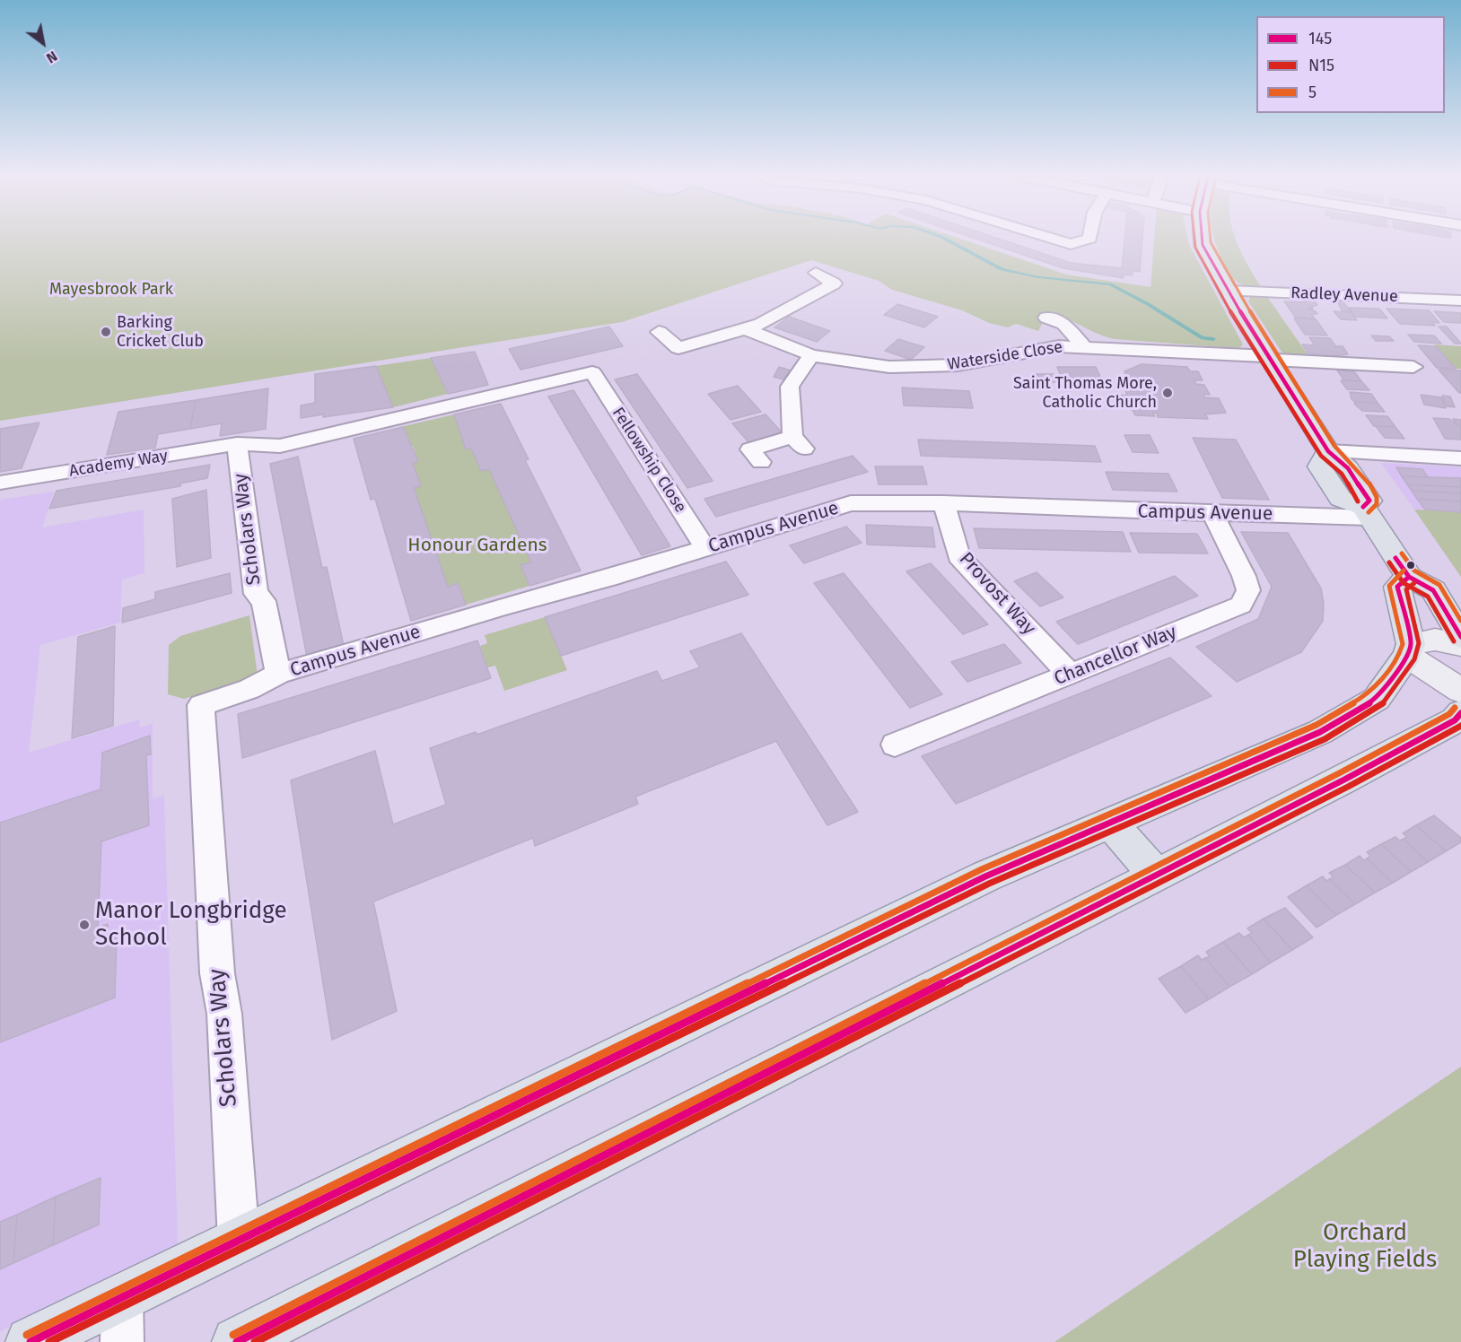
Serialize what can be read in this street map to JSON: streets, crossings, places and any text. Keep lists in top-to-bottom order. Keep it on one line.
{"streets":{"street":["Radley Avenue","Waterside Close","Fellowship Close","Academy Way","Campus Avenue","Scholars Way","Provost Way","Chancellor Way"]},"crossings":[["Fellowship Close","Academy Way"],["Fellowship Close","Campus Avenue"],["Academy Way","Scholars Way"],["Campus Avenue","Scholars Way"],["Campus Avenue","Provost Way"],["Campus Avenue","Chancellor Way"],["Provost Way","Chancellor Way"]],"parks":["Mayesbrook Park","Honour Gardens","Orchard Playing Fields"],"places":["Barking Cricket Club","Saint Thomas More, Catholic Church","Manor Longbridge School"],"lines":["transit line 145","transit line N15","transit line 5"],"legend":["145","N15","5"],"north":"bottom right"}
